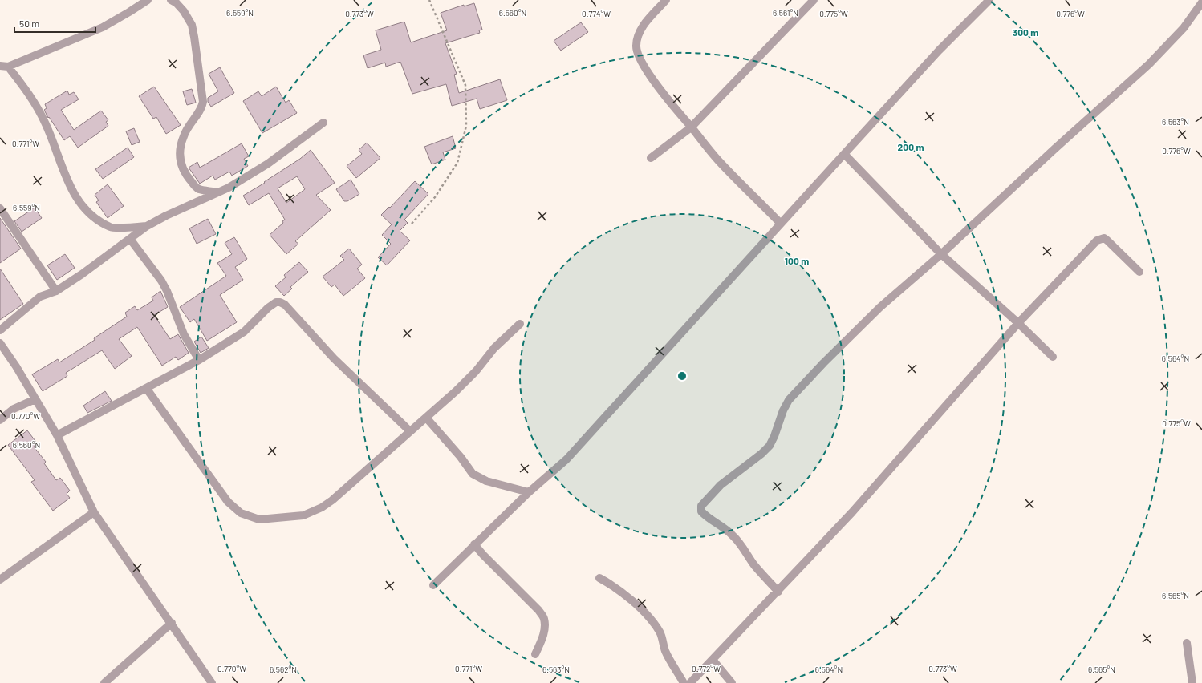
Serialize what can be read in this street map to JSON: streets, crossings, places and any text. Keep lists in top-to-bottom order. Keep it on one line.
{"scale_bar":"50 m","coordinates":["6.559°N","6.560°N","6.561°N","0.774°W","0.775°W","0.776°W","0.773°W","6.563°N","0.771°W","6.564°N","0.770°W","6.565°N","0.772°W","6.562°N"],"rings":["300 m","200 m","100 m"]}
